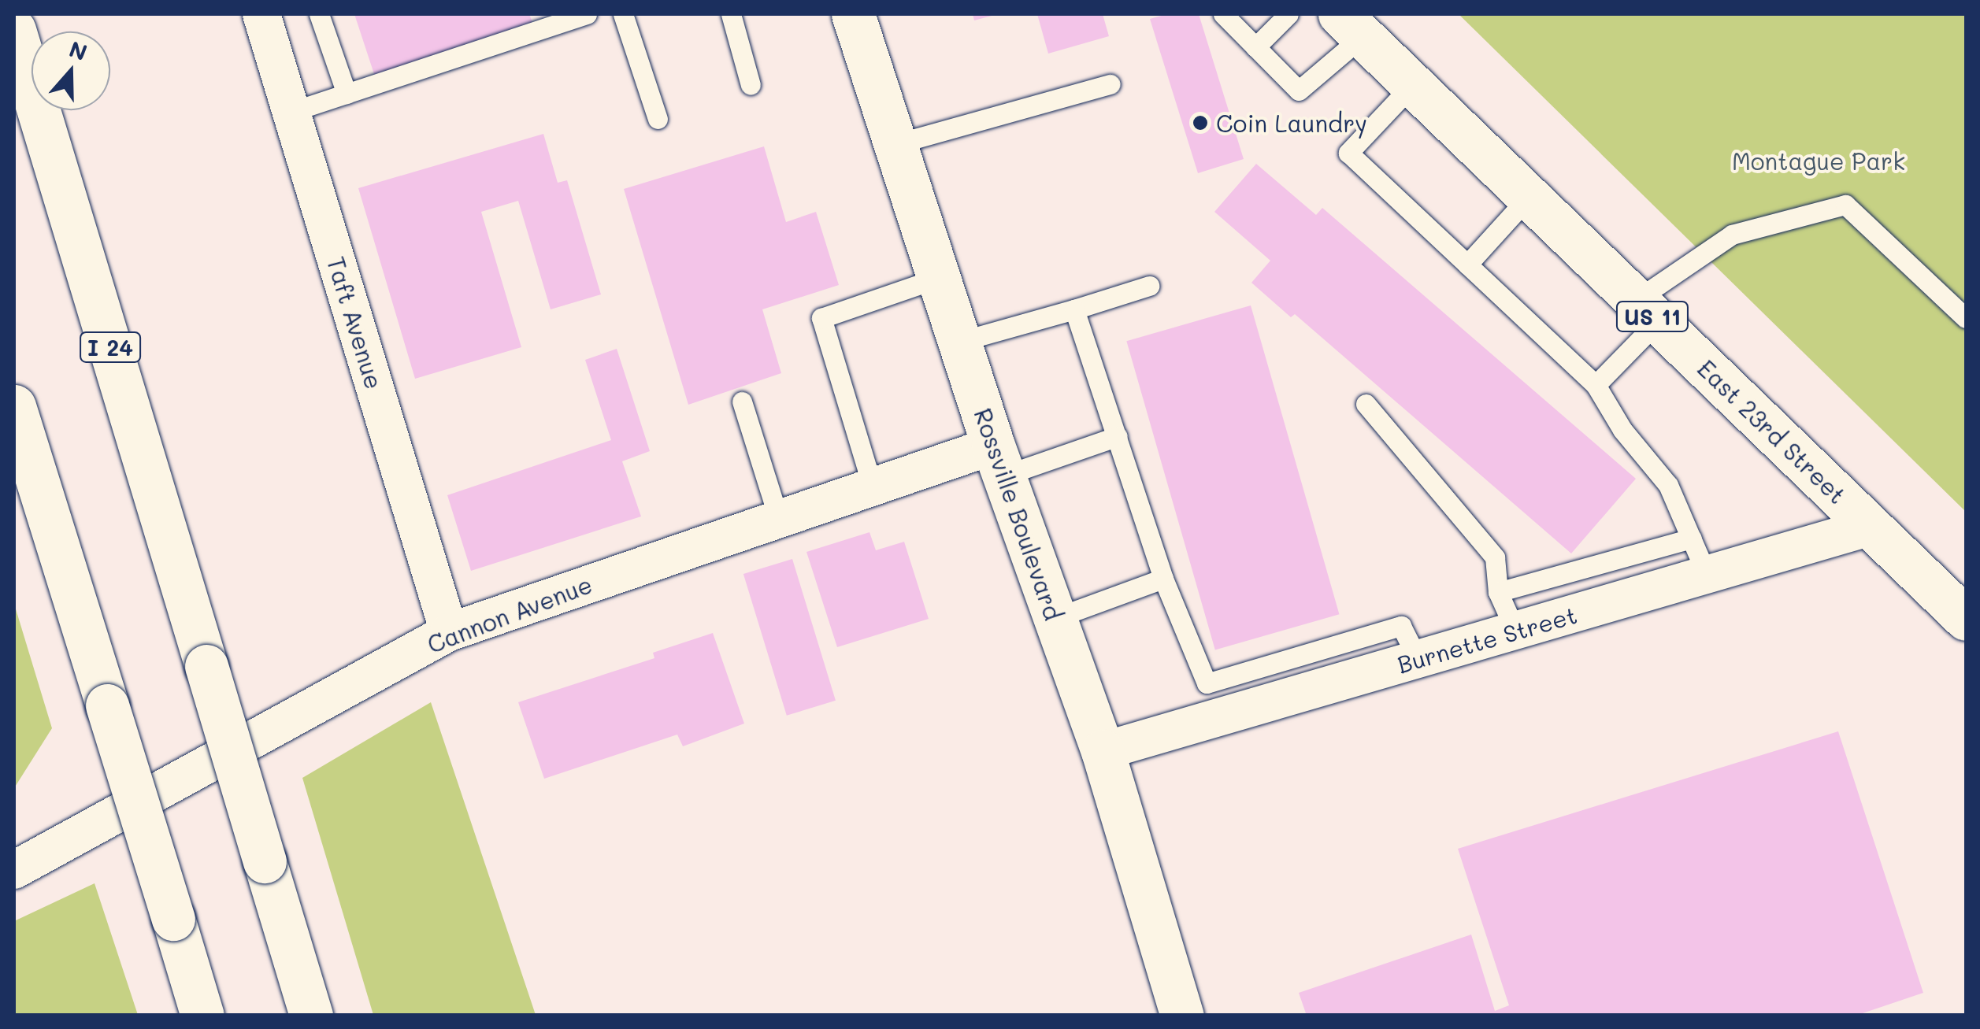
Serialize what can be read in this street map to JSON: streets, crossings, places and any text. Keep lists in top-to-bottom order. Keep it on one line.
{"streets":{"main road":["US 11","I 24","East 23rd Street","Rossville Boulevard"],"street":["Taft Avenue","Cannon Avenue","Burnette Street"]},"crossings":[["Taft Avenue","Cannon Avenue"],["East 23rd Street","Burnette Street"],["Rossville Boulevard","Cannon Avenue"],["Rossville Boulevard","Burnette Street"]],"parks":["Montague Park"],"places":["Coin Laundry"],"north":"top"}
